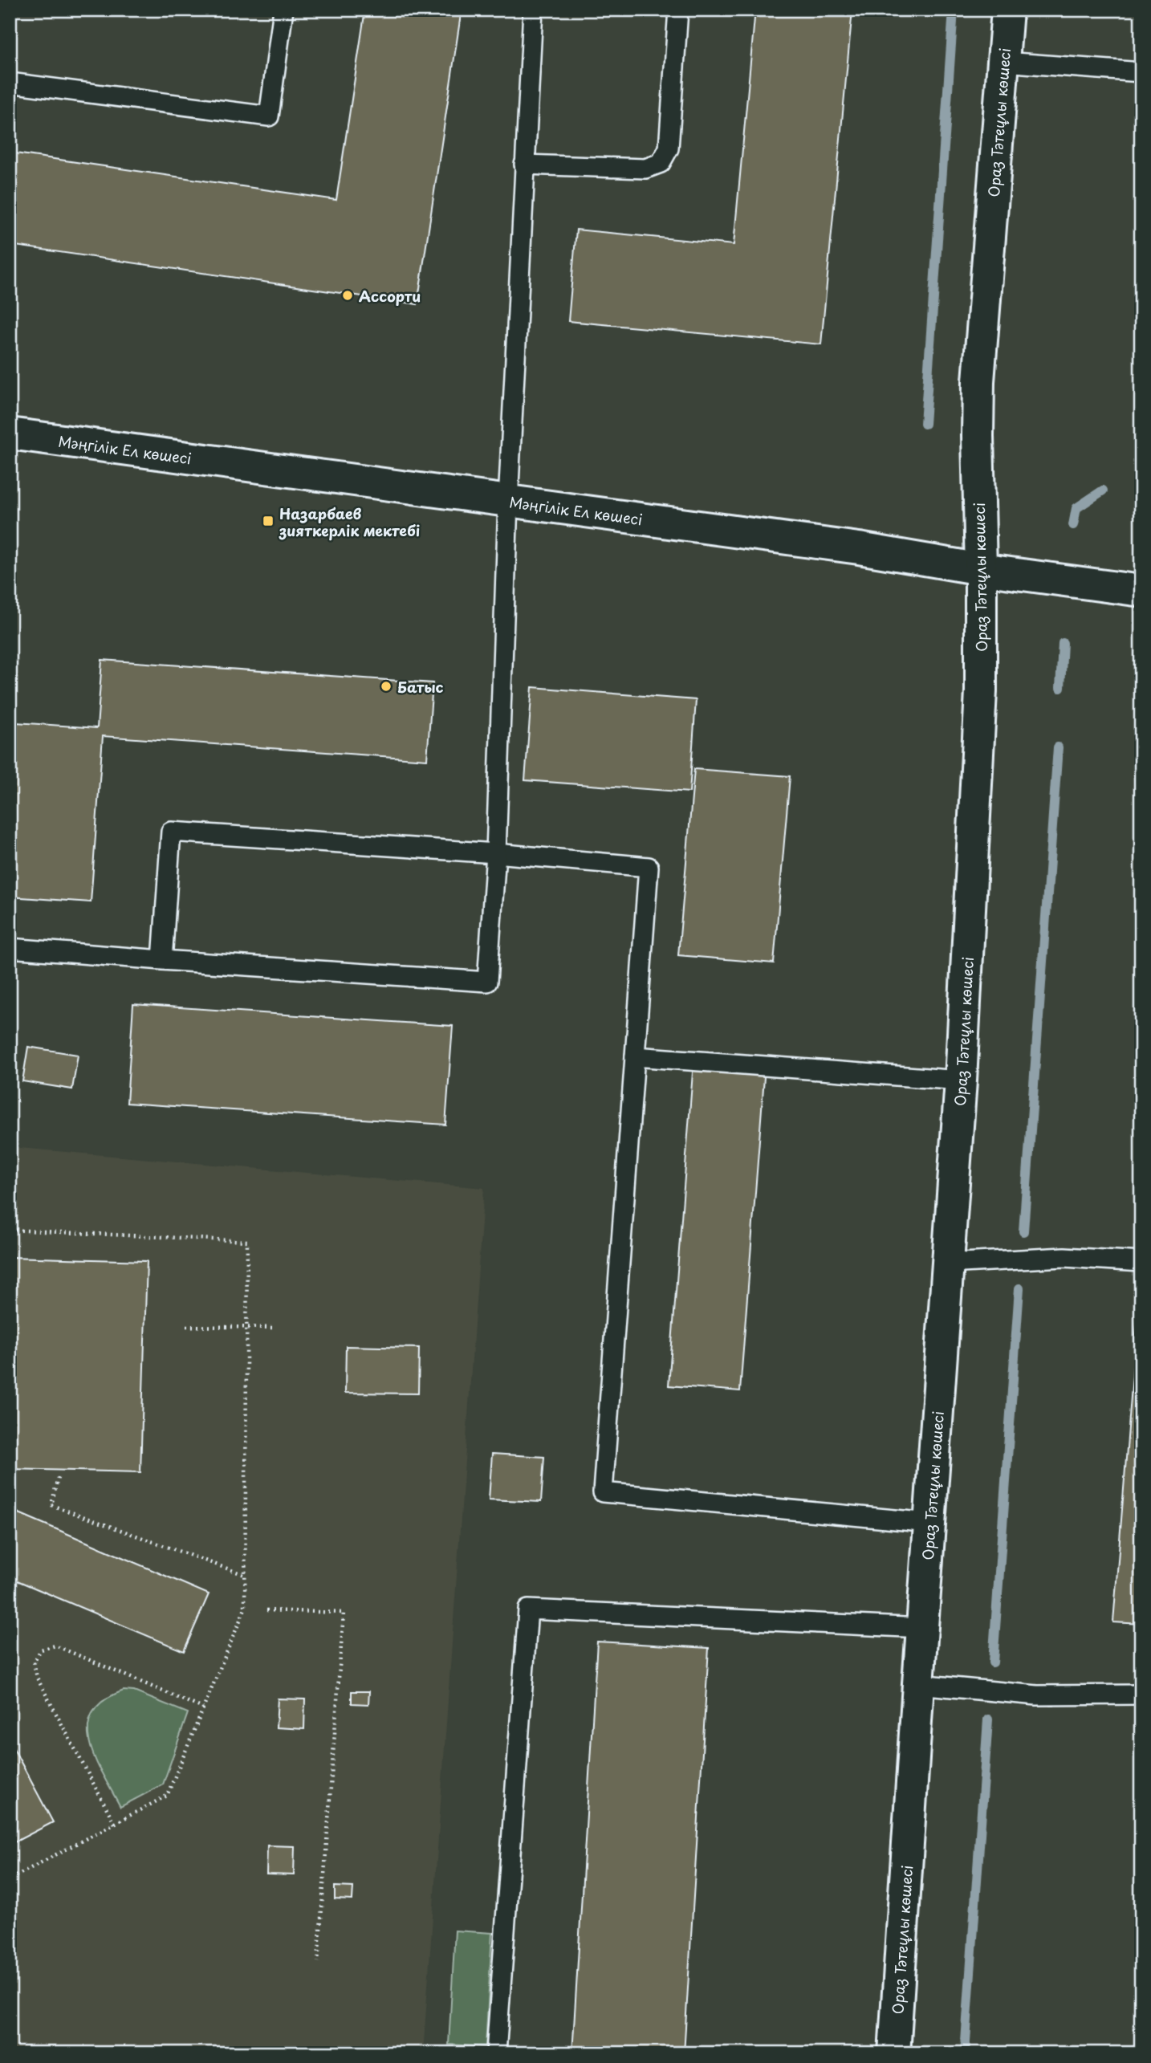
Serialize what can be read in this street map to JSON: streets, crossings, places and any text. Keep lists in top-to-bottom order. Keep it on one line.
{"streets":{"street":["Ораз Тәтеұлы көшесі","Мәңгілік Ел көшесі"]},"crossings":[["Ораз Тәтеұлы көшесі","Мәңгілік Ел көшесі"]],"places":{"other":["Ассорти","Батыс"],"transit":["Назарбаев зияткерлік мектебі"]}}
